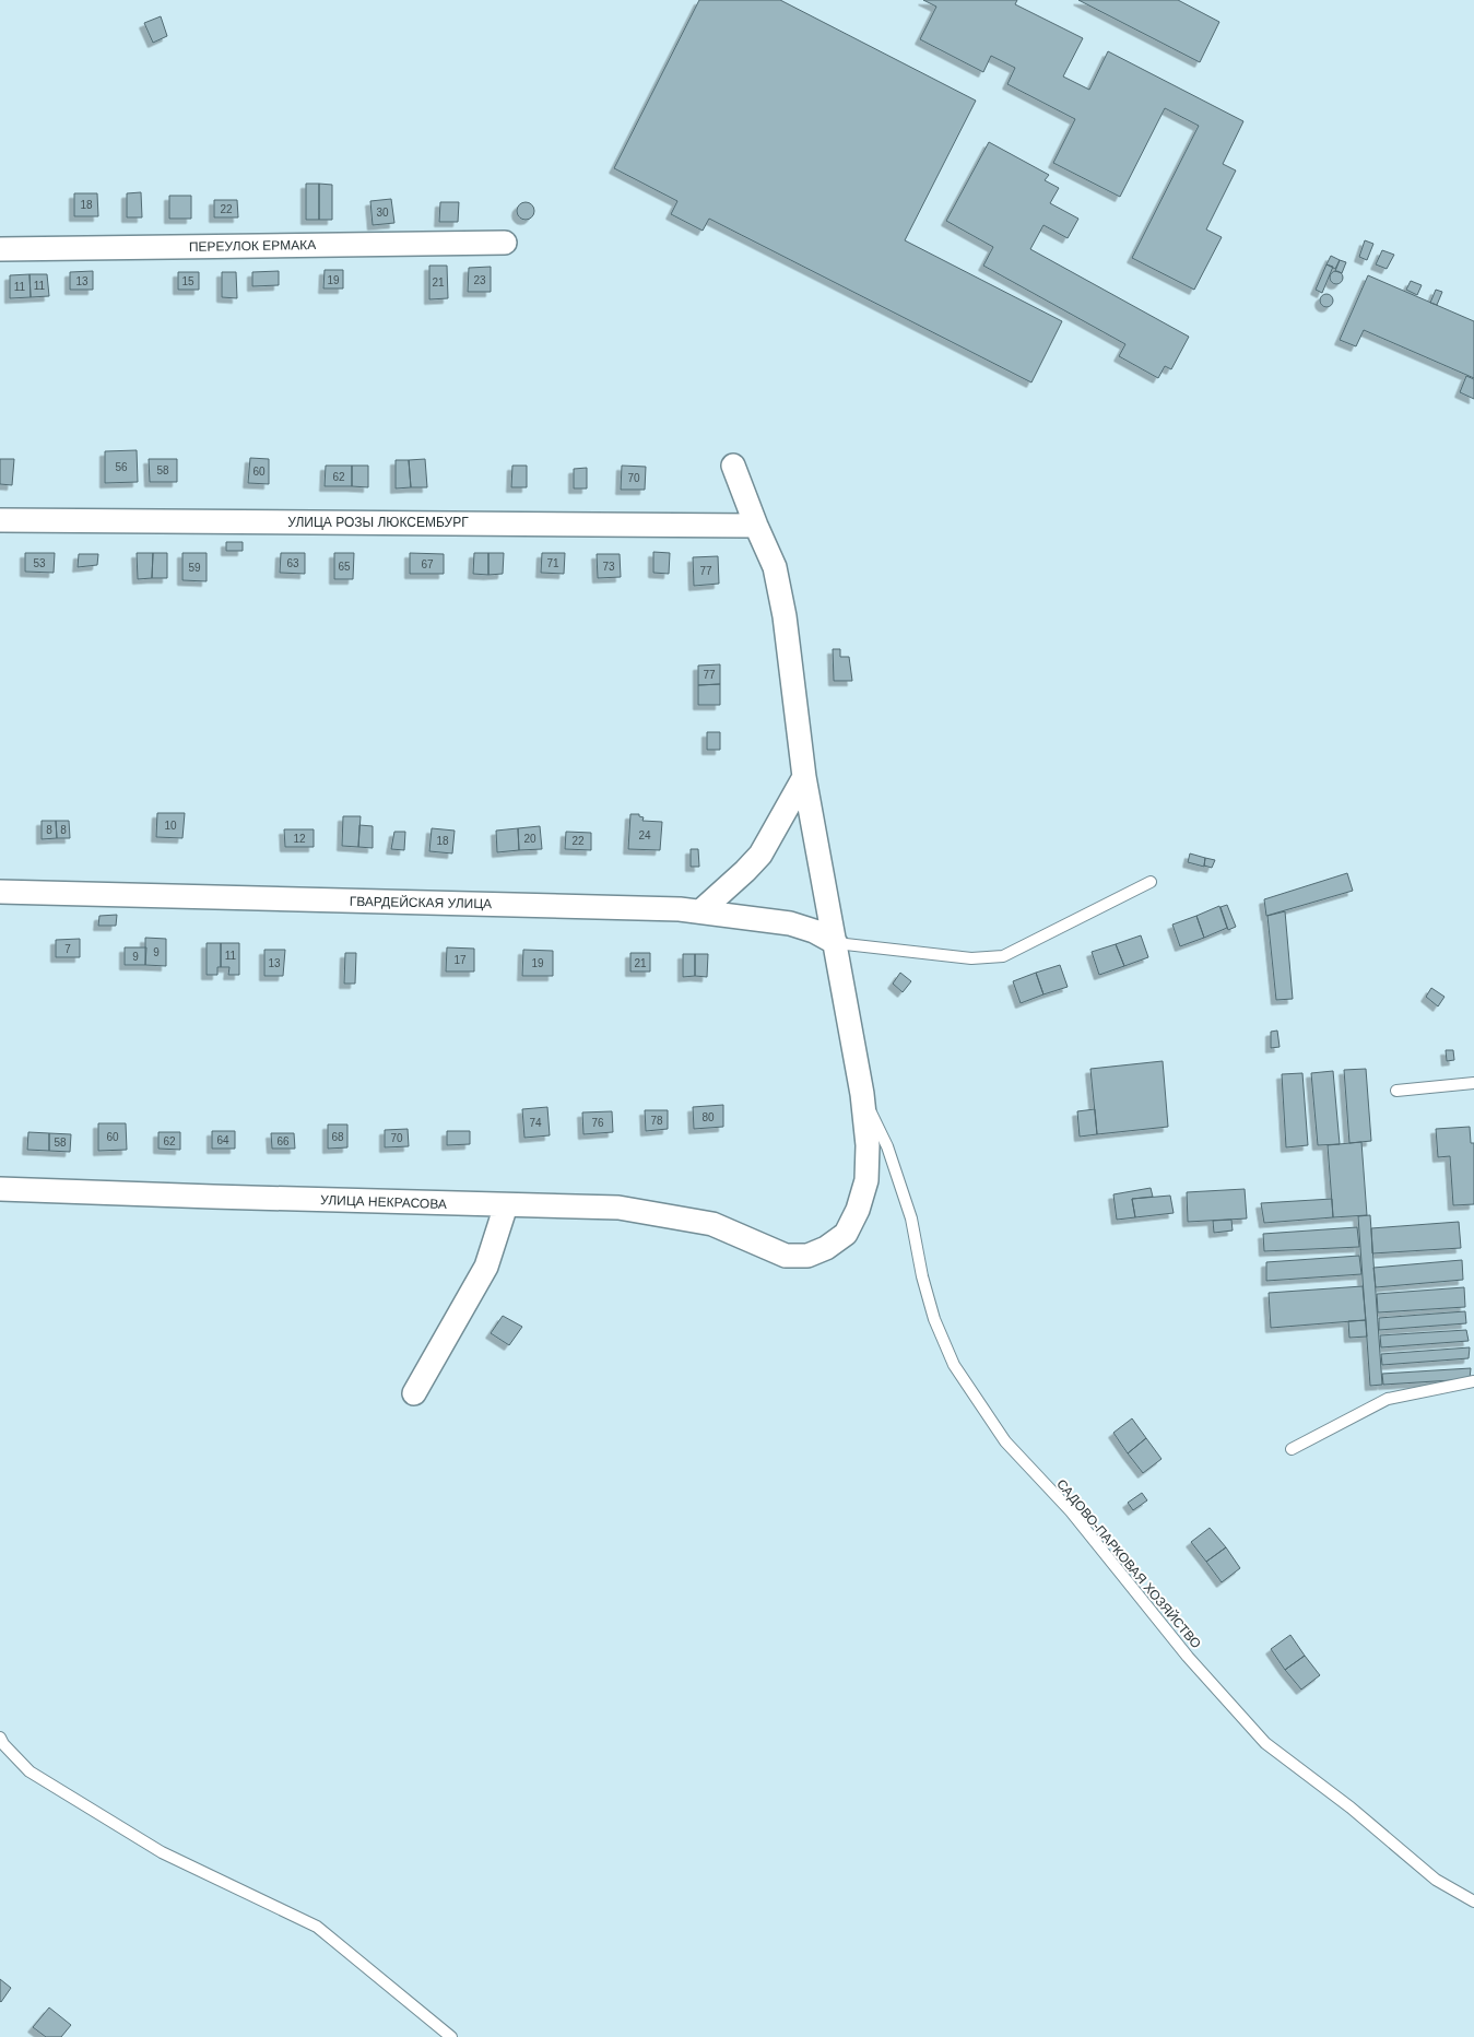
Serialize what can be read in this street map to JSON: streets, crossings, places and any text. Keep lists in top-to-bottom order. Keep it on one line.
{"streets":{"street":["ПЕРЕУЛОК ЕРМАКА","УЛИЦА РОЗЫ ЛЮКСЕМБУРГ","ГВАРДЕЙСКАЯ УЛИЦА","УЛИЦА НЕКРАСОВА"],"lane":["САДОВО-ПАРКОВАЯ ХОЗЯЙСТВО"]},"crossings":[["УЛИЦА РОЗЫ ЛЮКСЕМБУРГ","УЛИЦА НЕКРАСОВА"],["ГВАРДЕЙСКАЯ УЛИЦА","УЛИЦА НЕКРАСОВА"],["УЛИЦА НЕКРАСОВА","САДОВО-ПАРКОВАЯ ХОЗЯЙСТВО"]],"house_numbers":["18","22","30","19","23","13","15","21","11","11","56","58","60","62","70","53","63","71","67","65","73","59","77","77","10","8","8","24","12","20","18","22","7","9","11","9","17","13","19","21","80","78","74","76","60","68","70","64","62","66","58"]}
